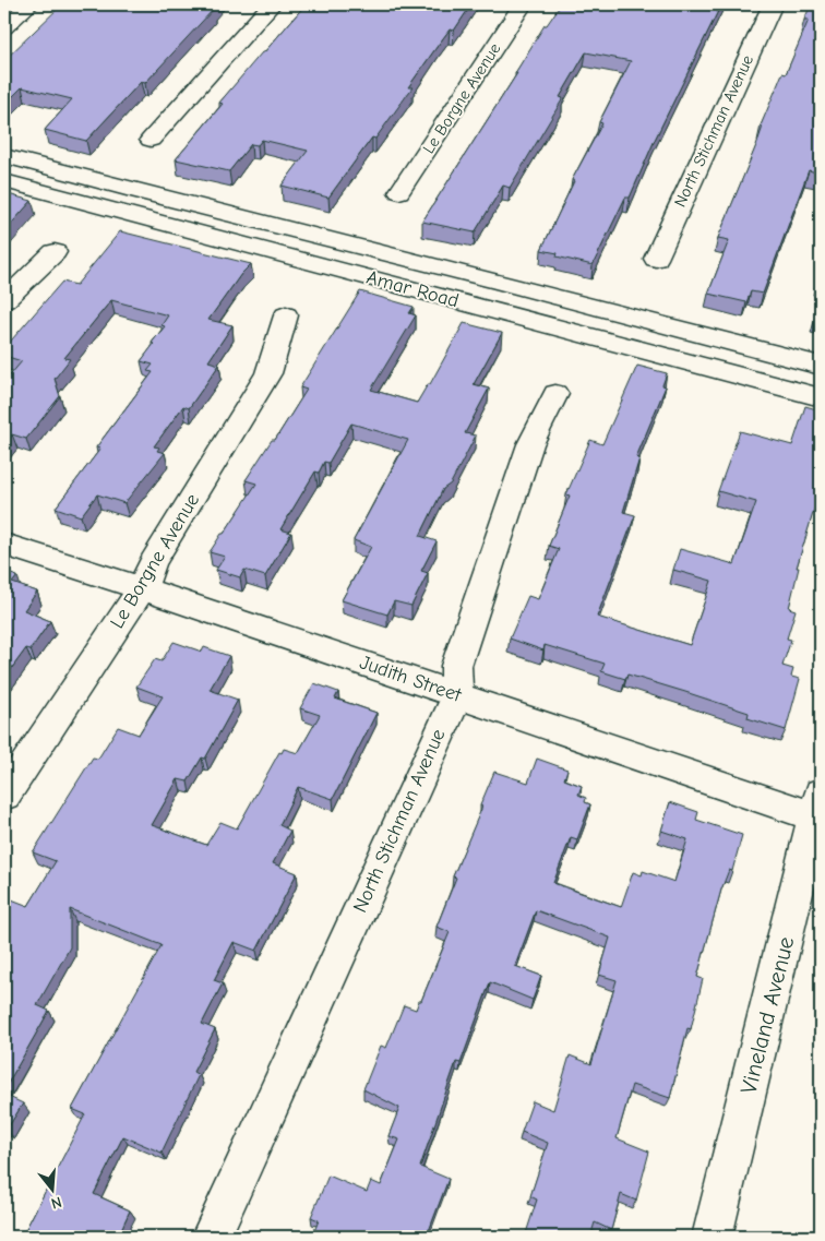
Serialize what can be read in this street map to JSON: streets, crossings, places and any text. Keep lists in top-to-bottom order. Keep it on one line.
{"streets":{"street":["Le Borgne Avenue","North Stichman Avenue","Amar Road","Judith Street","Vineland Avenue"]},"crossings":[["Le Borgne Avenue","Judith Street"],["North Stichman Avenue","Judith Street"],["Judith Street","Vineland Avenue"]],"north":"bottom"}
